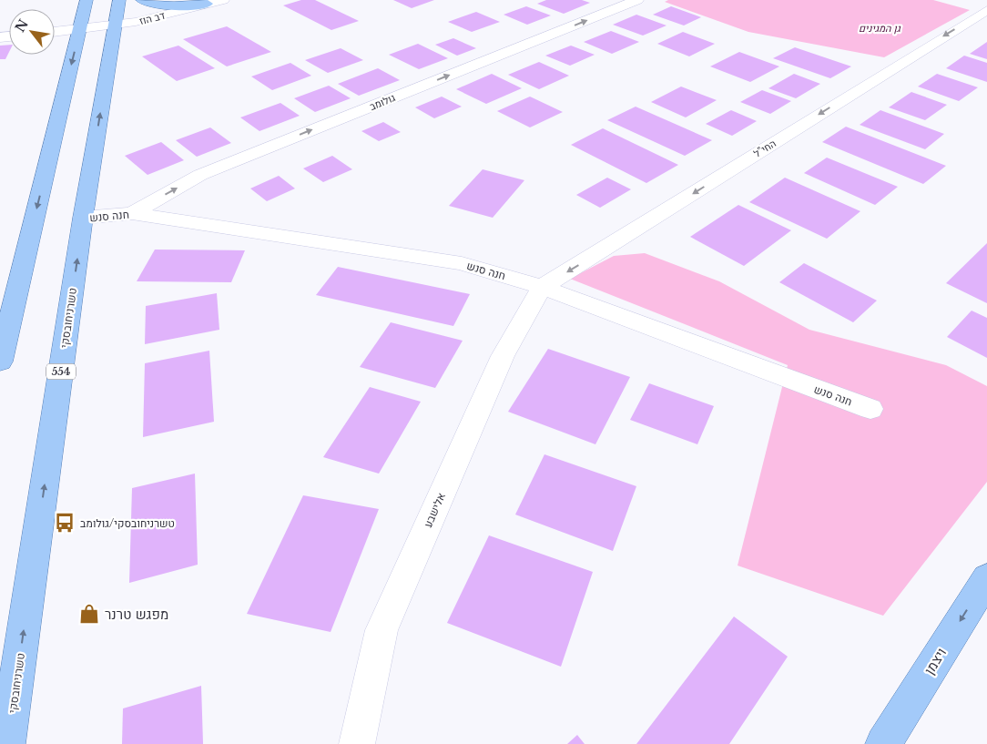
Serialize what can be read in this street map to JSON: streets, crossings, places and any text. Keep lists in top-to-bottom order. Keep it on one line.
{"streets":{"main road":["טשרניחובסקי","554","ויצמן"],"street":["דב הוז","גולומב","החי\"ל","חנה סנש","אלישבע"]},"crossings":[["דב הוז","טשרניחובסקי"],["גולומב","חנה סנש"],["החי\"ל","חנה סנש"],["החי\"ל","אלישבע"],["חנה סנש","טשרניחובסקי"],["חנה סנש","אלישבע"]],"one_way":["גולומב","החי\"ל","ויצמן"],"parks":["גן המגינים"],"places":{"bus stop":["טשרניחובסקי/גולומב"],"shop":["מפגש טרנר"]},"north":"top left"}
